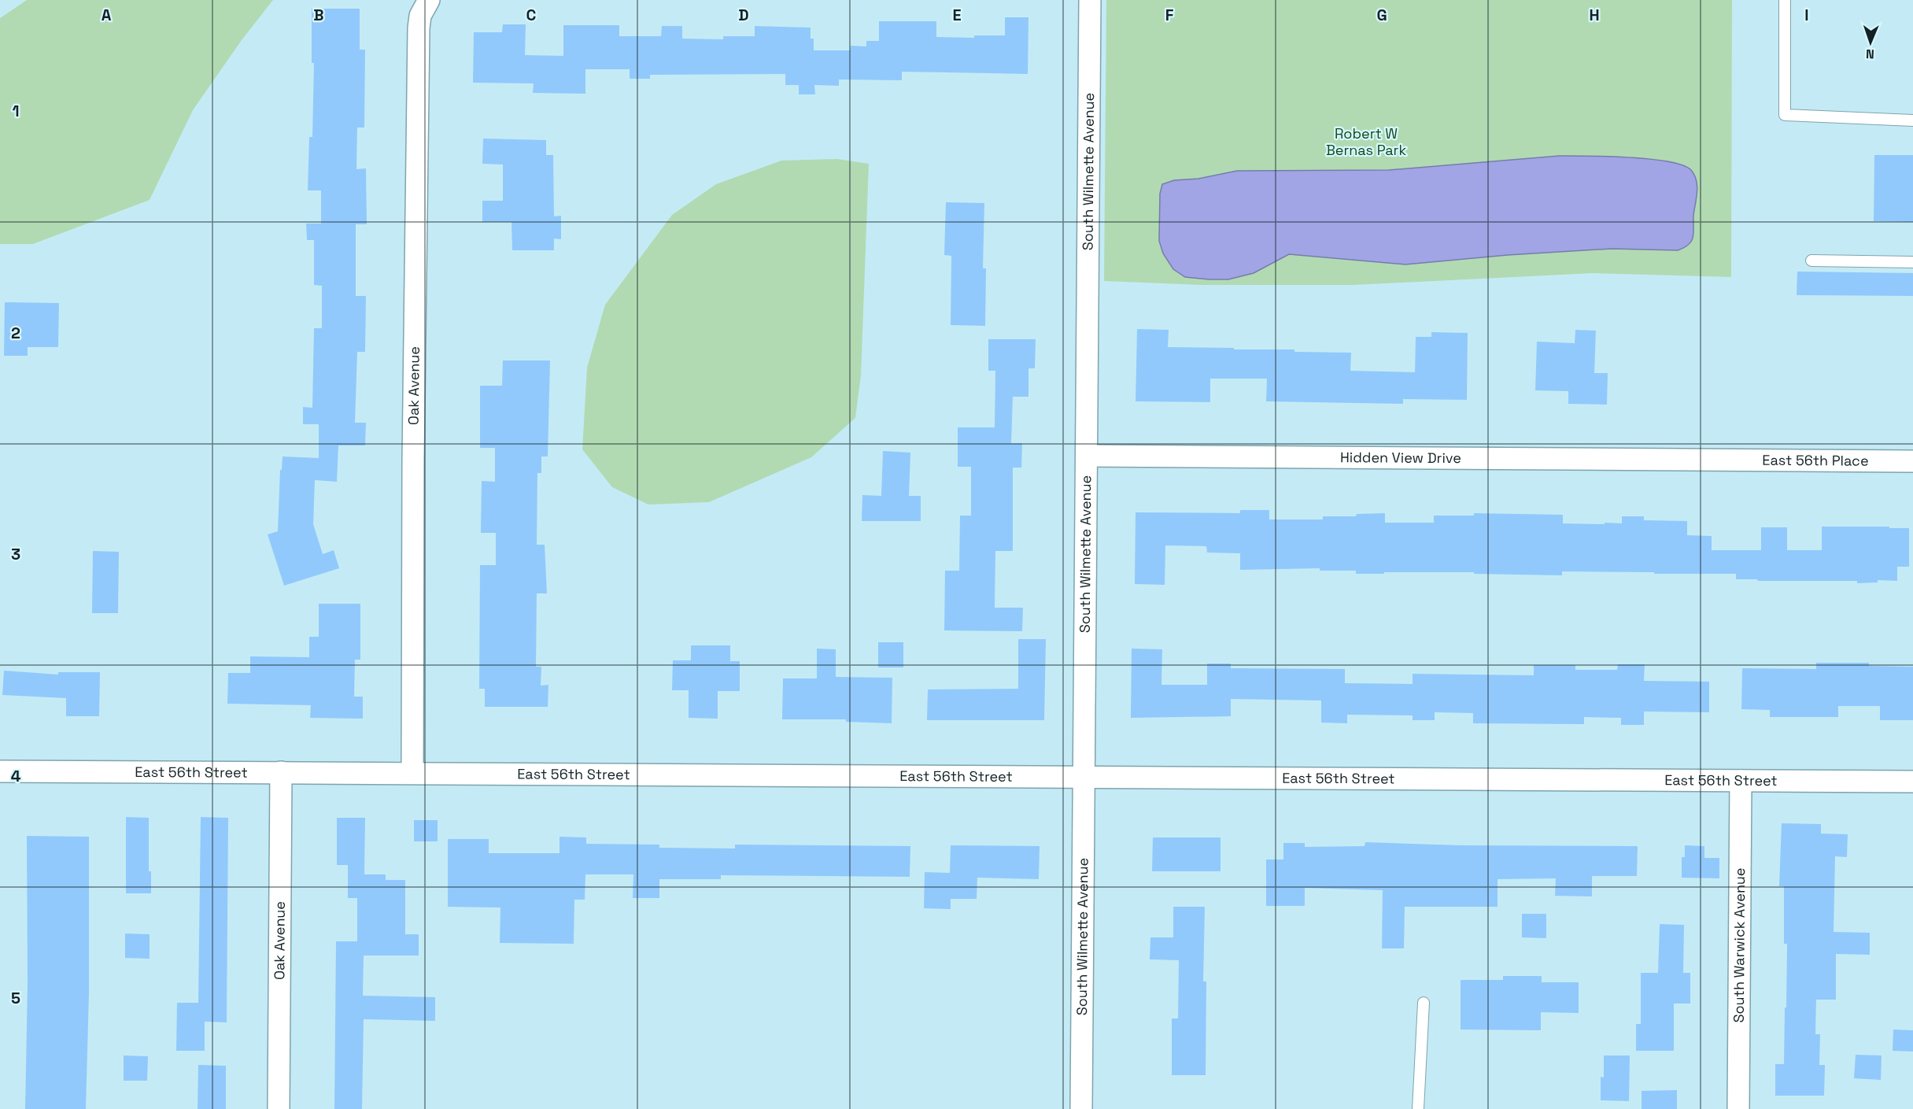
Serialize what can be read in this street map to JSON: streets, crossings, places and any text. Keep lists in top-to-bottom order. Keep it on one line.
{"streets":{"street":["South Wilmette Avenue","Oak Avenue","Hidden View Drive","East 56th Place","East 56th Street","South Warwick Avenue"]},"crossings":[["South Wilmette Avenue","Hidden View Drive"],["South Wilmette Avenue","East 56th Street"],["Oak Avenue","East 56th Street"],["Hidden View Drive","East 56th Place"],["East 56th Street","South Warwick Avenue"]],"parks":["Robert W Bernas Park"],"north":"bottom","grid":{"columns":["A","B","C","D","E","F","G","H","I"],"rows":["1","2","3","4","5"]}}
